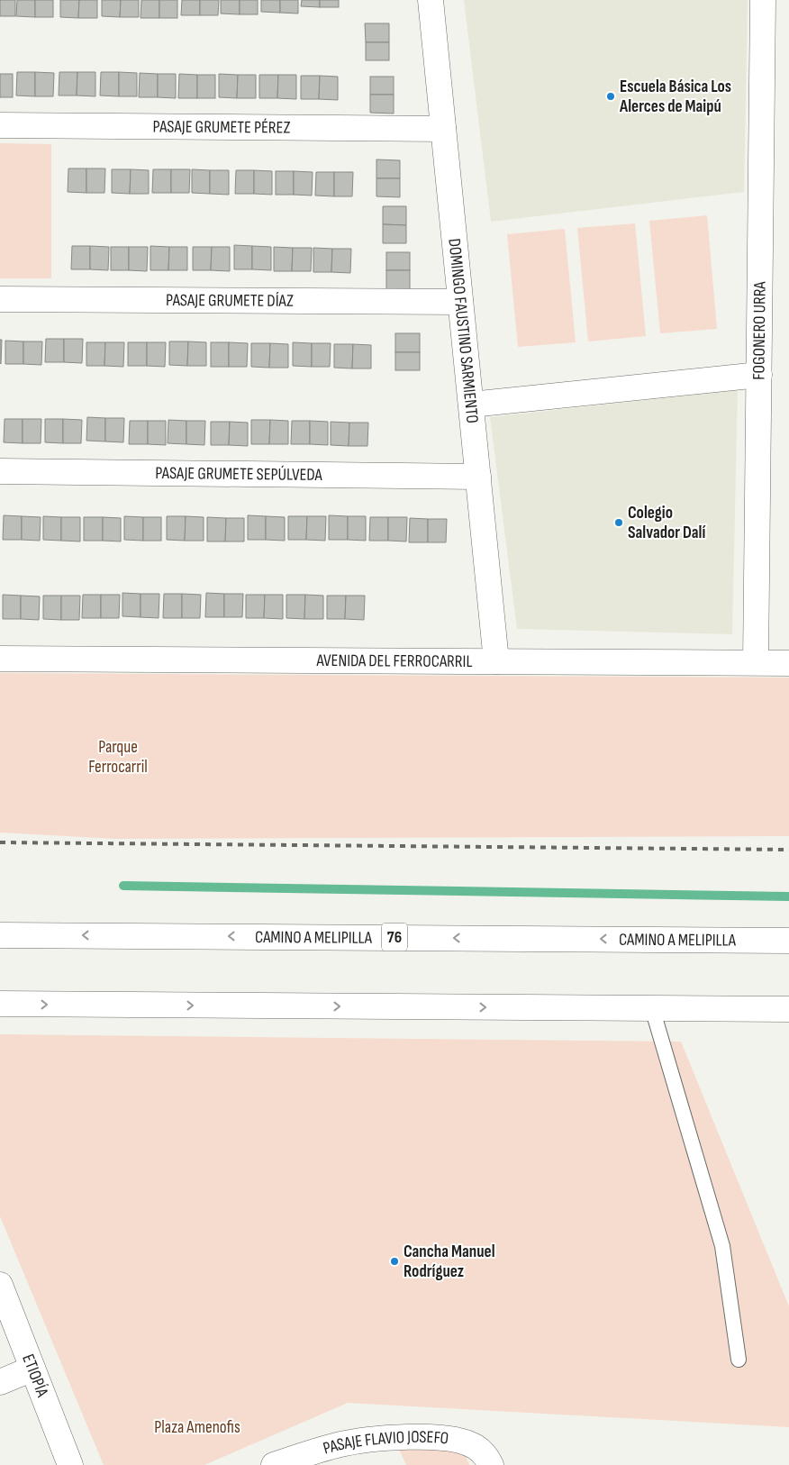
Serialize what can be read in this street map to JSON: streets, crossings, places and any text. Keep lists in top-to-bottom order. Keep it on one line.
{"streets":{"street":["PASAJE GRUMETE PÉREZ","PASAJE GRUMETE DÍAZ","DOMINGO FAUSTINO SARMIENTO","FOGONERO URRA","PASAJE GRUMETE SEPÚLVEDA","AVENIDA DEL FERROCARRIL","CAMINO A MELIPILLA","76","ETIOPÍA","PASAJE FLAVIO JOSEFO"]},"crossings":[["PASAJE GRUMETE PÉREZ","DOMINGO FAUSTINO SARMIENTO"],["PASAJE GRUMETE DÍAZ","DOMINGO FAUSTINO SARMIENTO"],["DOMINGO FAUSTINO SARMIENTO","PASAJE GRUMETE SEPÚLVEDA"],["DOMINGO FAUSTINO SARMIENTO","AVENIDA DEL FERROCARRIL"],["FOGONERO URRA","AVENIDA DEL FERROCARRIL"]],"parks":["Parque Ferrocarril","Plaza Amenofis"],"places":["Escuela Básica Los Alerces de Maipú","Colegio Salvador Dalí","Cancha Manuel Rodríguez"]}
